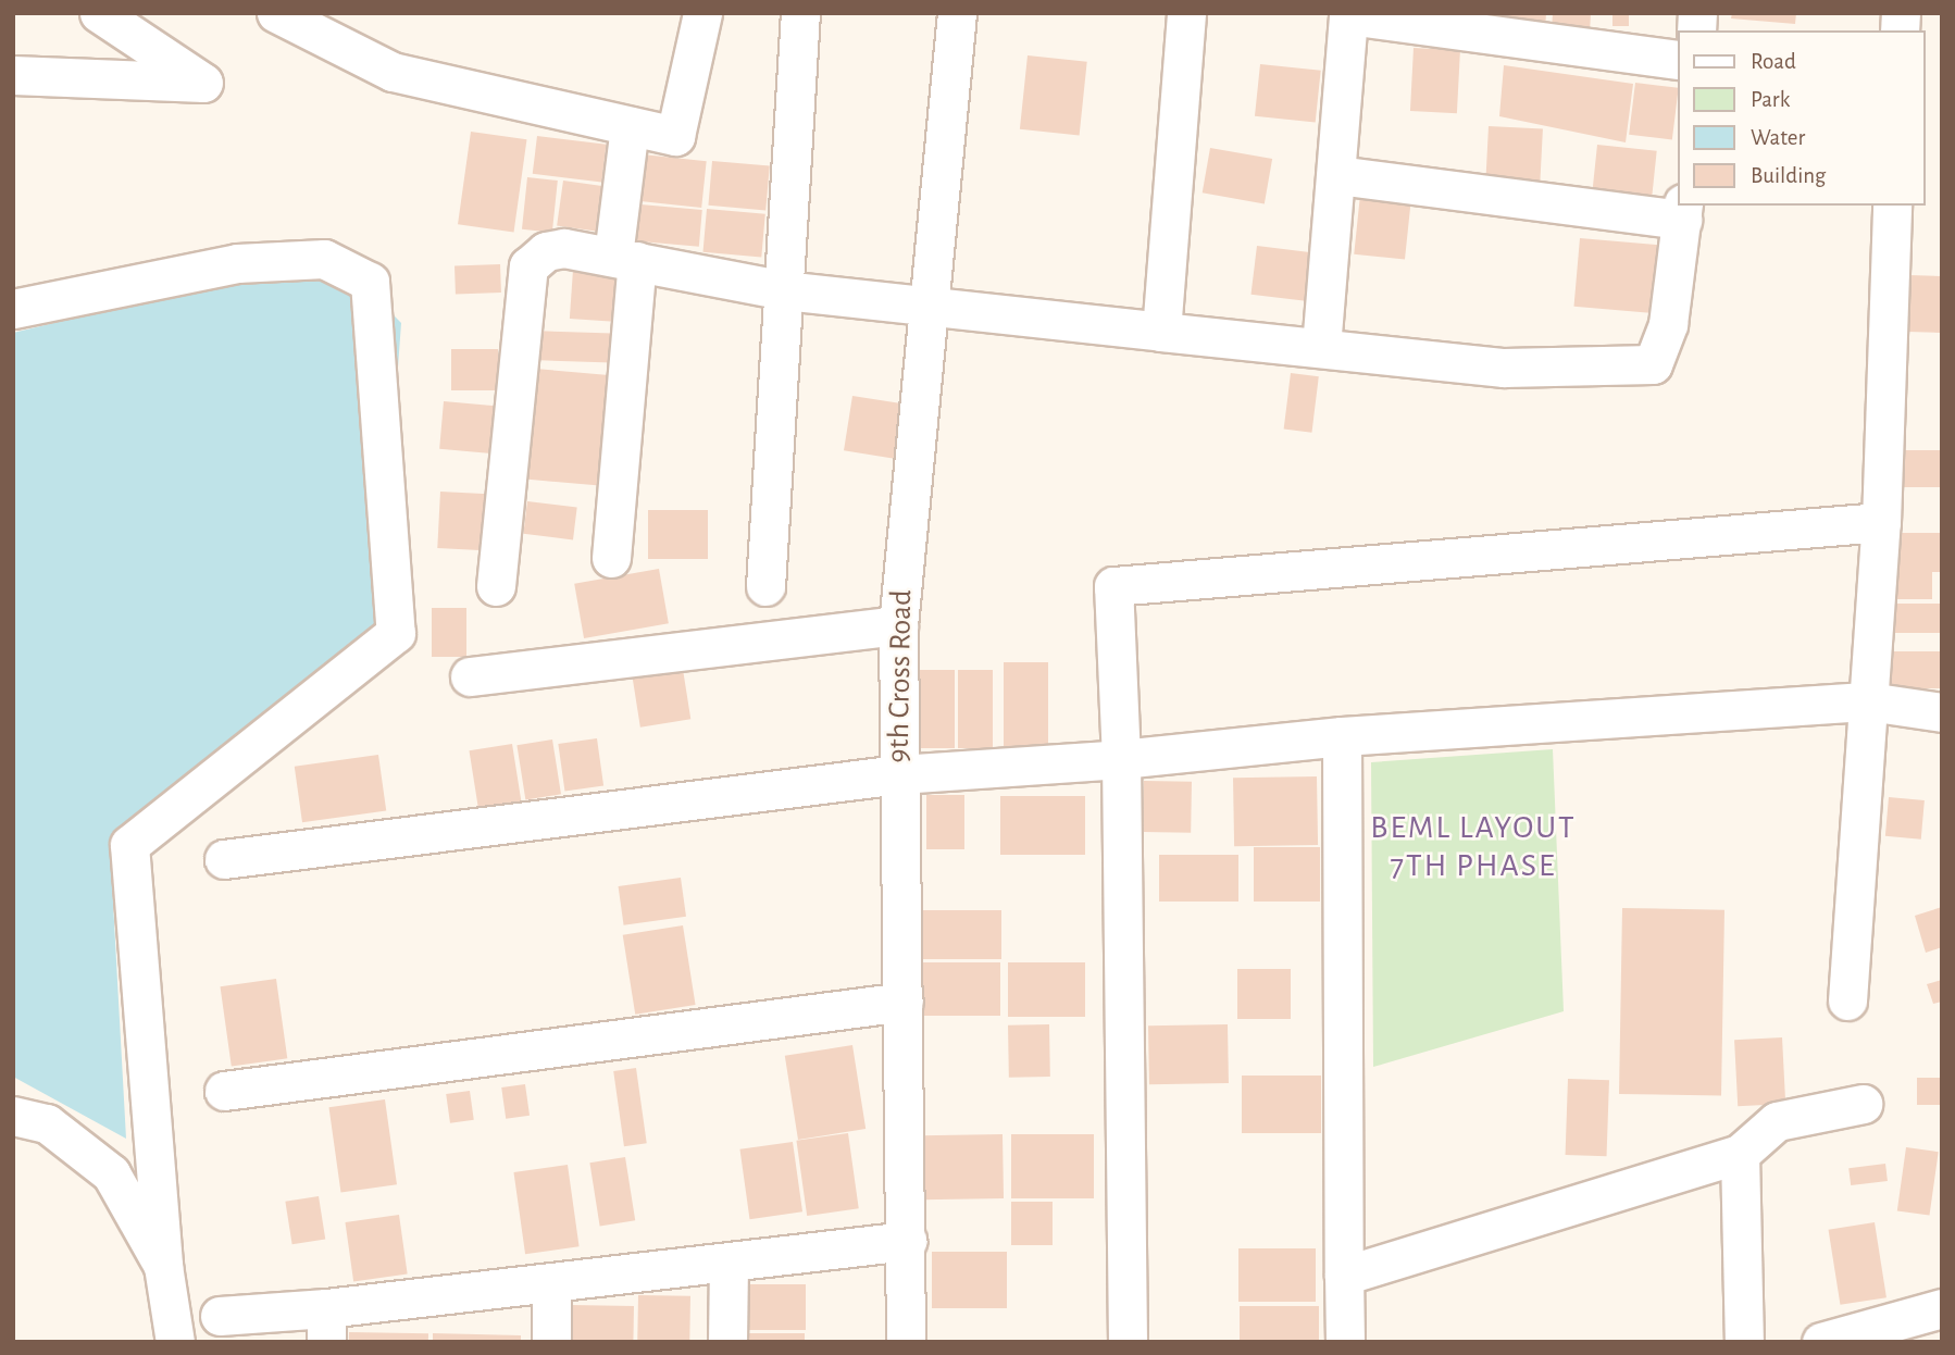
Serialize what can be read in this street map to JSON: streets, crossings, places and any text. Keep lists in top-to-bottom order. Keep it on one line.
{"streets":{"street":["9th Cross Road"]},"districts":["BEML LAYOUT 7TH PHASE"],"legend":["Road","Park","Water","Building"]}
